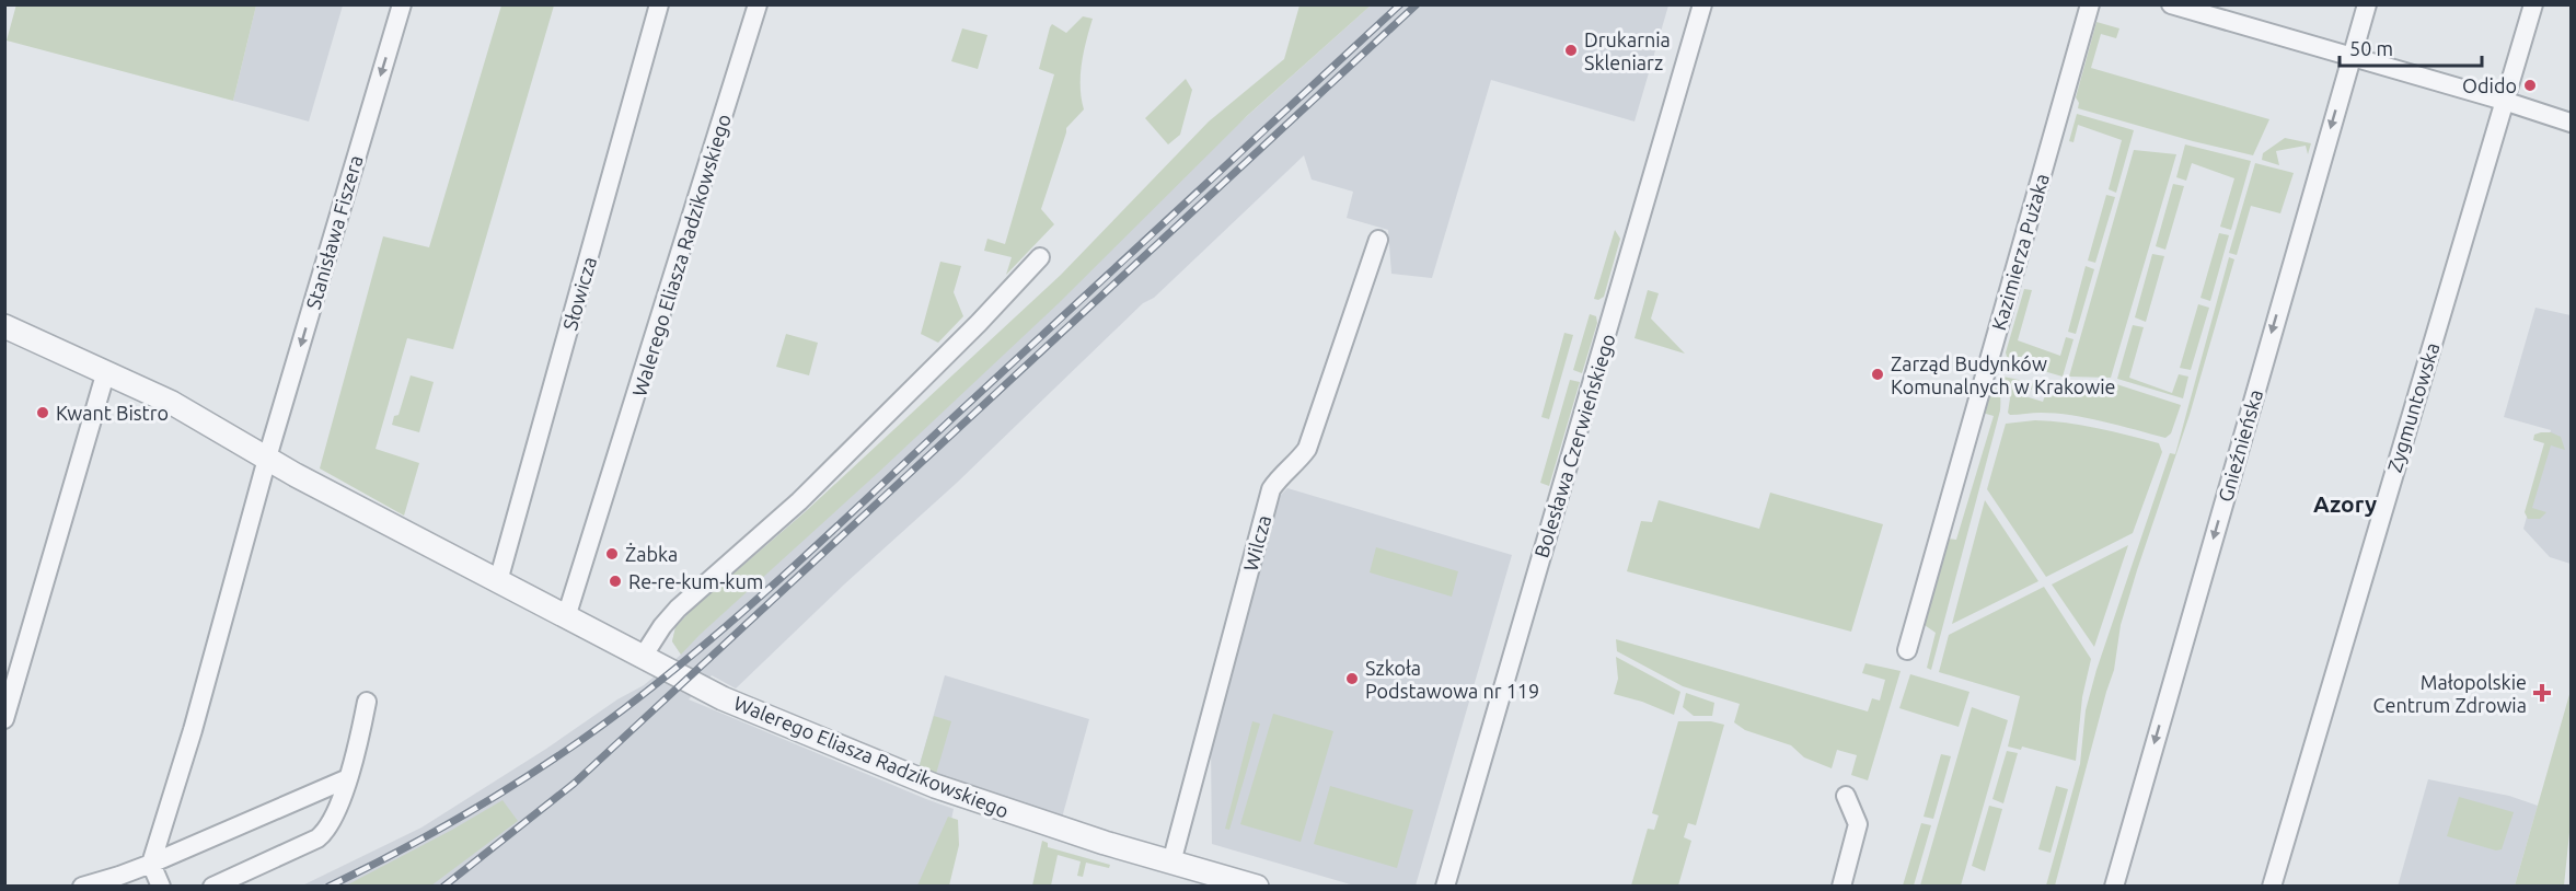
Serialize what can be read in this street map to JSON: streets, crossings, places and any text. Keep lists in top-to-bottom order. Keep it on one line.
{"streets":{"street":["Stanisława Fiszera","Kazimierza Pużaka","Walerego Eliasza Radzikowskiego","Słowicza","Zygmuntowska","Bolesława Czerwieńskiego","Gnieźnieńska","Wilcza"]},"crossings":[["Stanisława Fiszera","Walerego Eliasza Radzikowskiego"],["Walerego Eliasza Radzikowskiego","Słowicza"],["Walerego Eliasza Radzikowskiego","Wilcza"]],"one_way":["Stanisława Fiszera","Gnieźnieńska"],"districts":["Azory"],"places":{"other":["Drukarnia Skleniarz","Odido","Zarząd Budynków Komunalnych w Krakowie","Kwant Bistro","Żabka","Re-re-kum-kum","Szkoła Podstawowa nr 119"],"health":["Małopolskie Centrum Zdrowia"]},"scale_bar":"50 m"}
